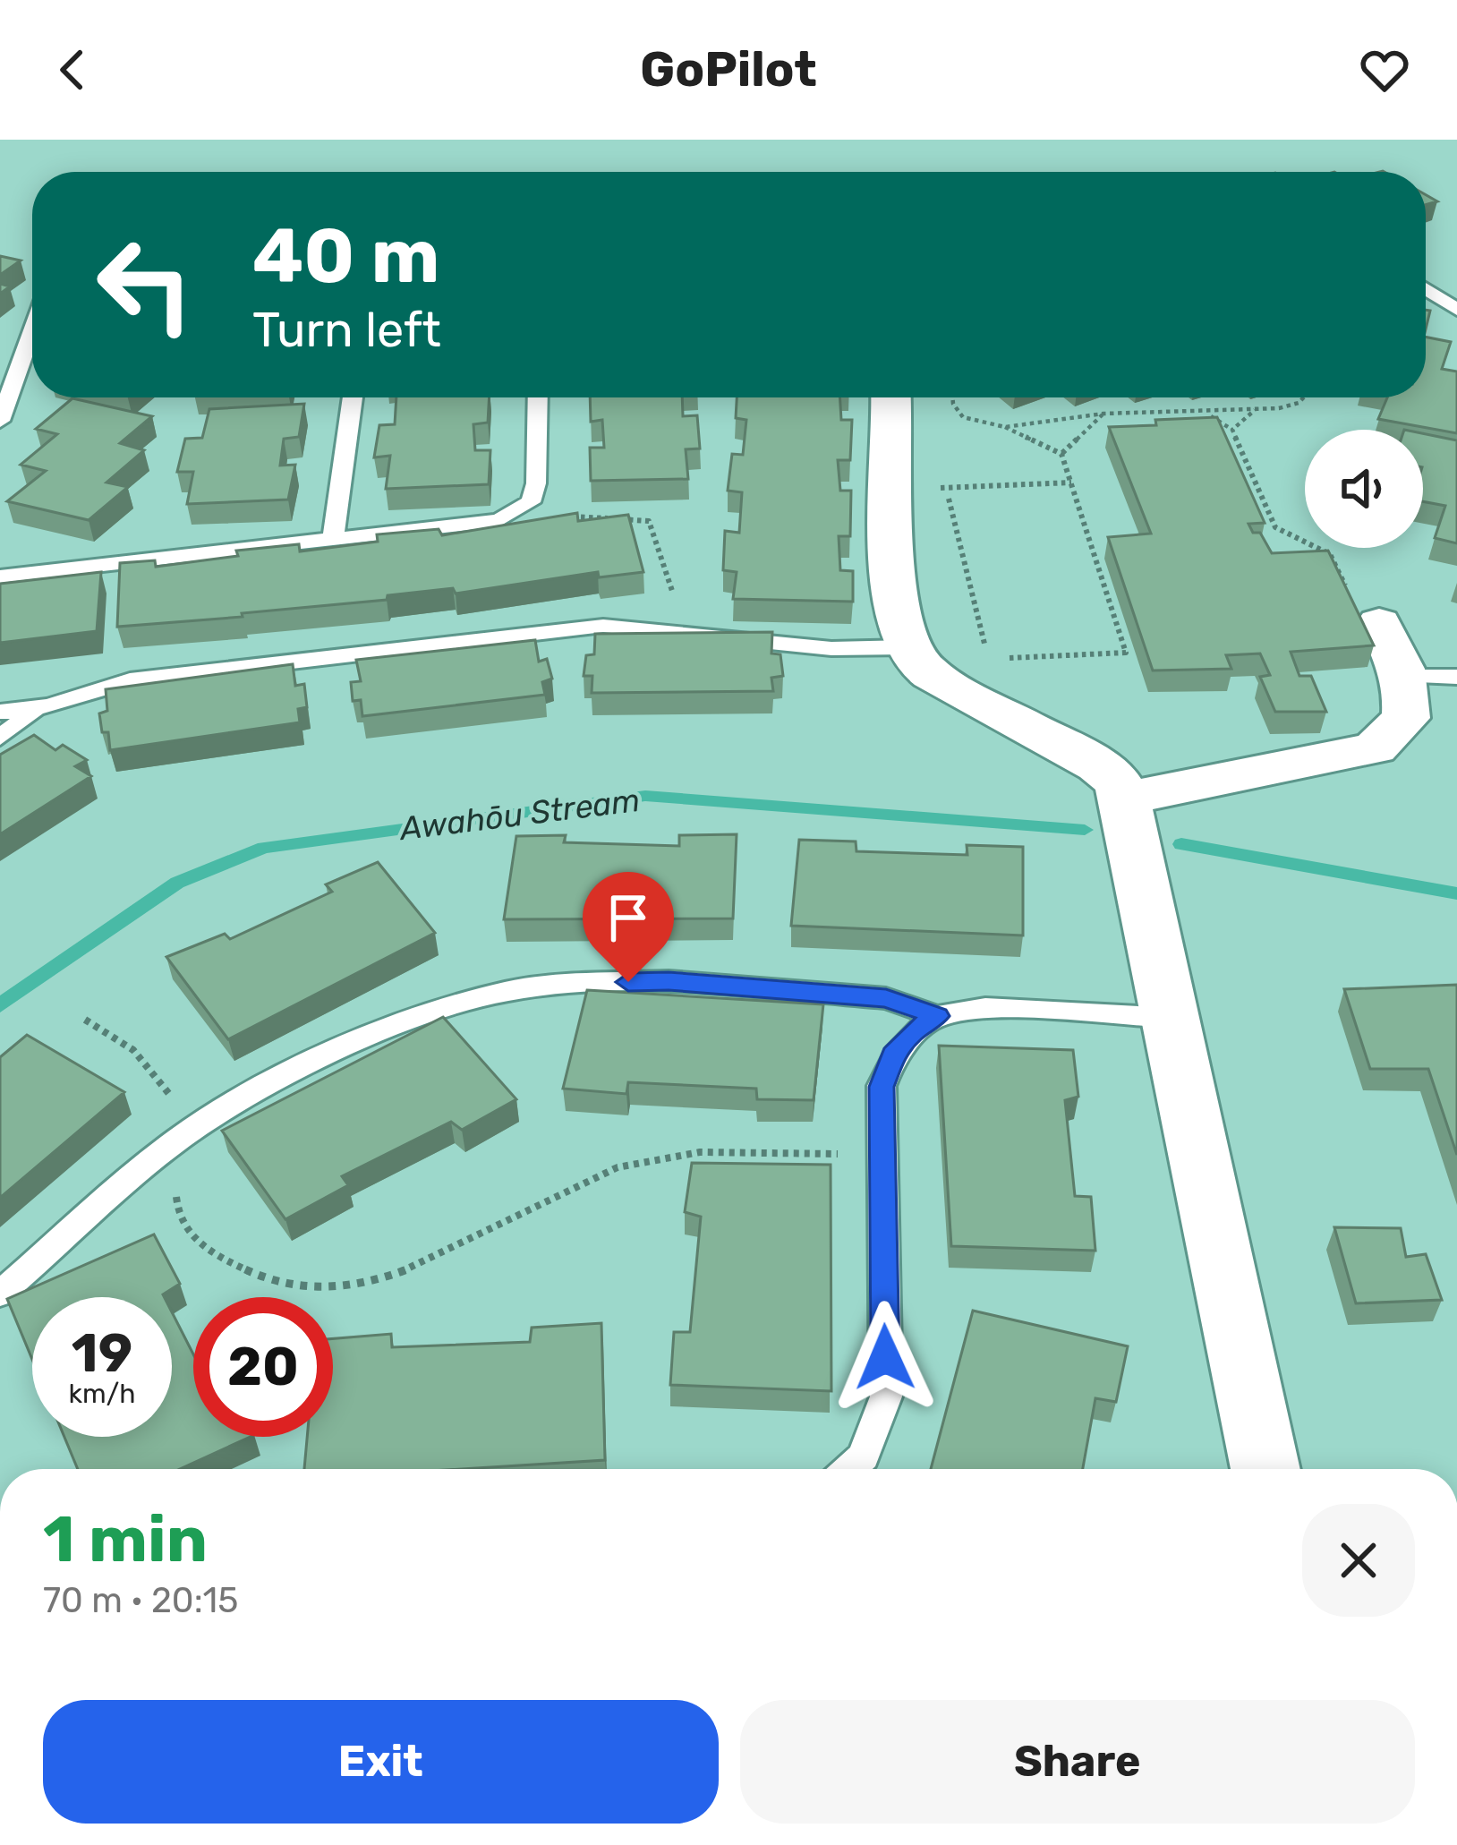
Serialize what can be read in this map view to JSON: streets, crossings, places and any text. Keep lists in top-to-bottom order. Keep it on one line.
{"water":["Awahōu Stream"],"page":{"header":"GoPilot","turn":["40 m","Turn left"],"speed":"19 km/h","limit":"20","heading":["1 min","70 m · 20:15"],"buttons":["Exit","Share"]}}
